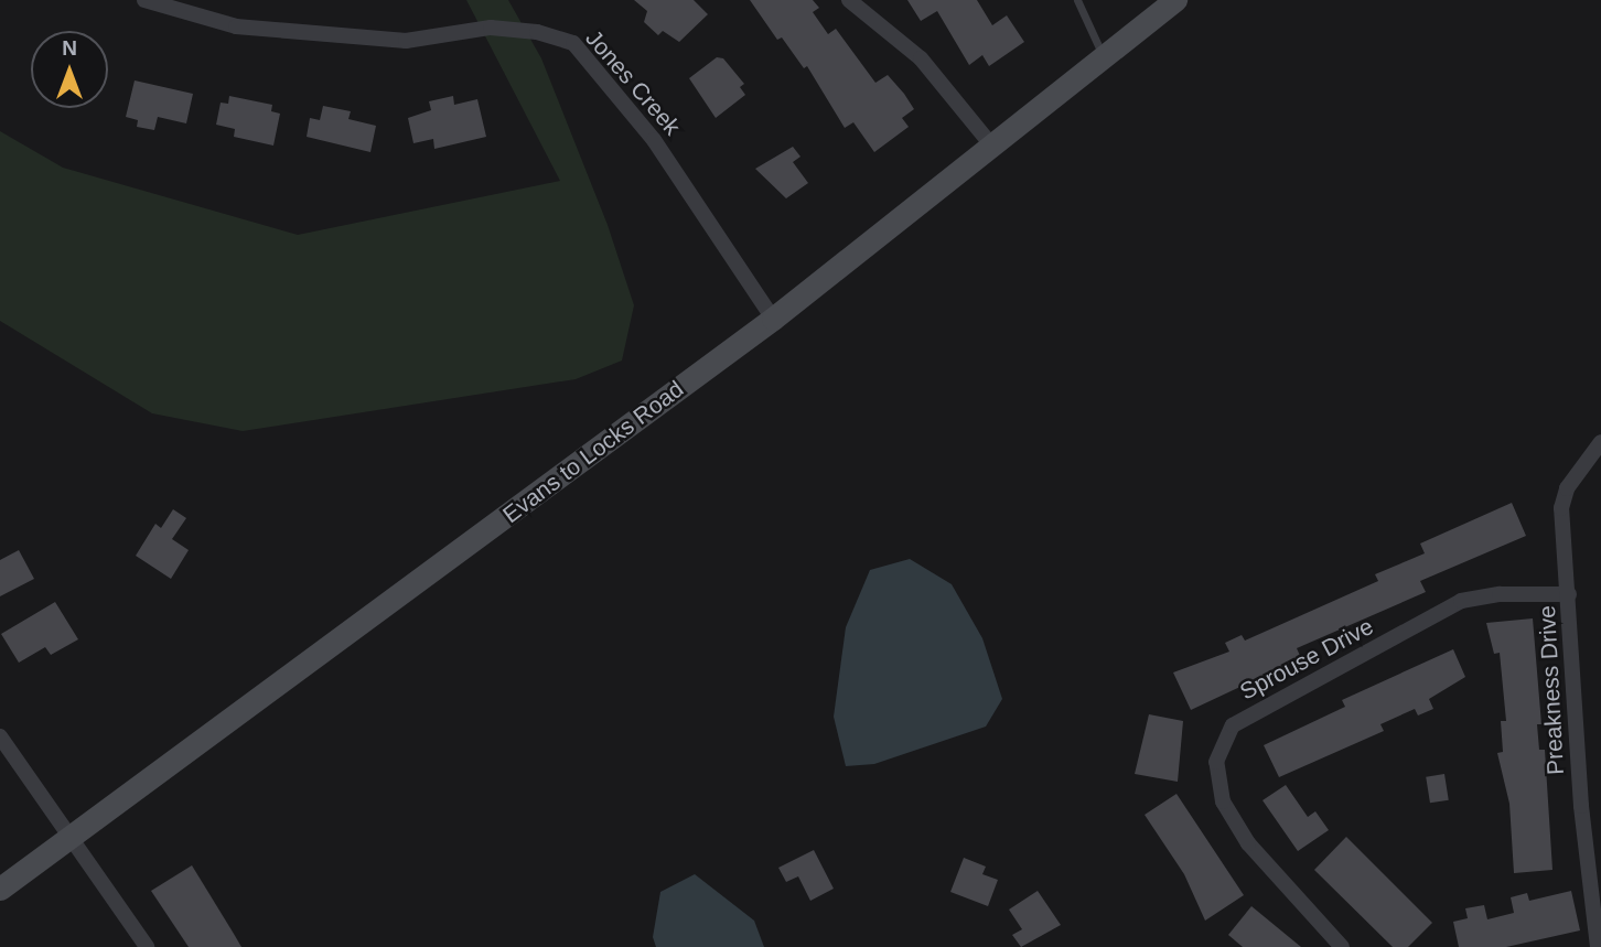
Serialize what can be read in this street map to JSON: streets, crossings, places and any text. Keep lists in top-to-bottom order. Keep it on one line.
{"streets":{"street":["Jones Creek","Evans to Locks Road","Sprouse Drive","Preakness Drive"]},"crossings":[["Jones Creek","Evans to Locks Road"],["Sprouse Drive","Preakness Drive"]],"north":"top"}
